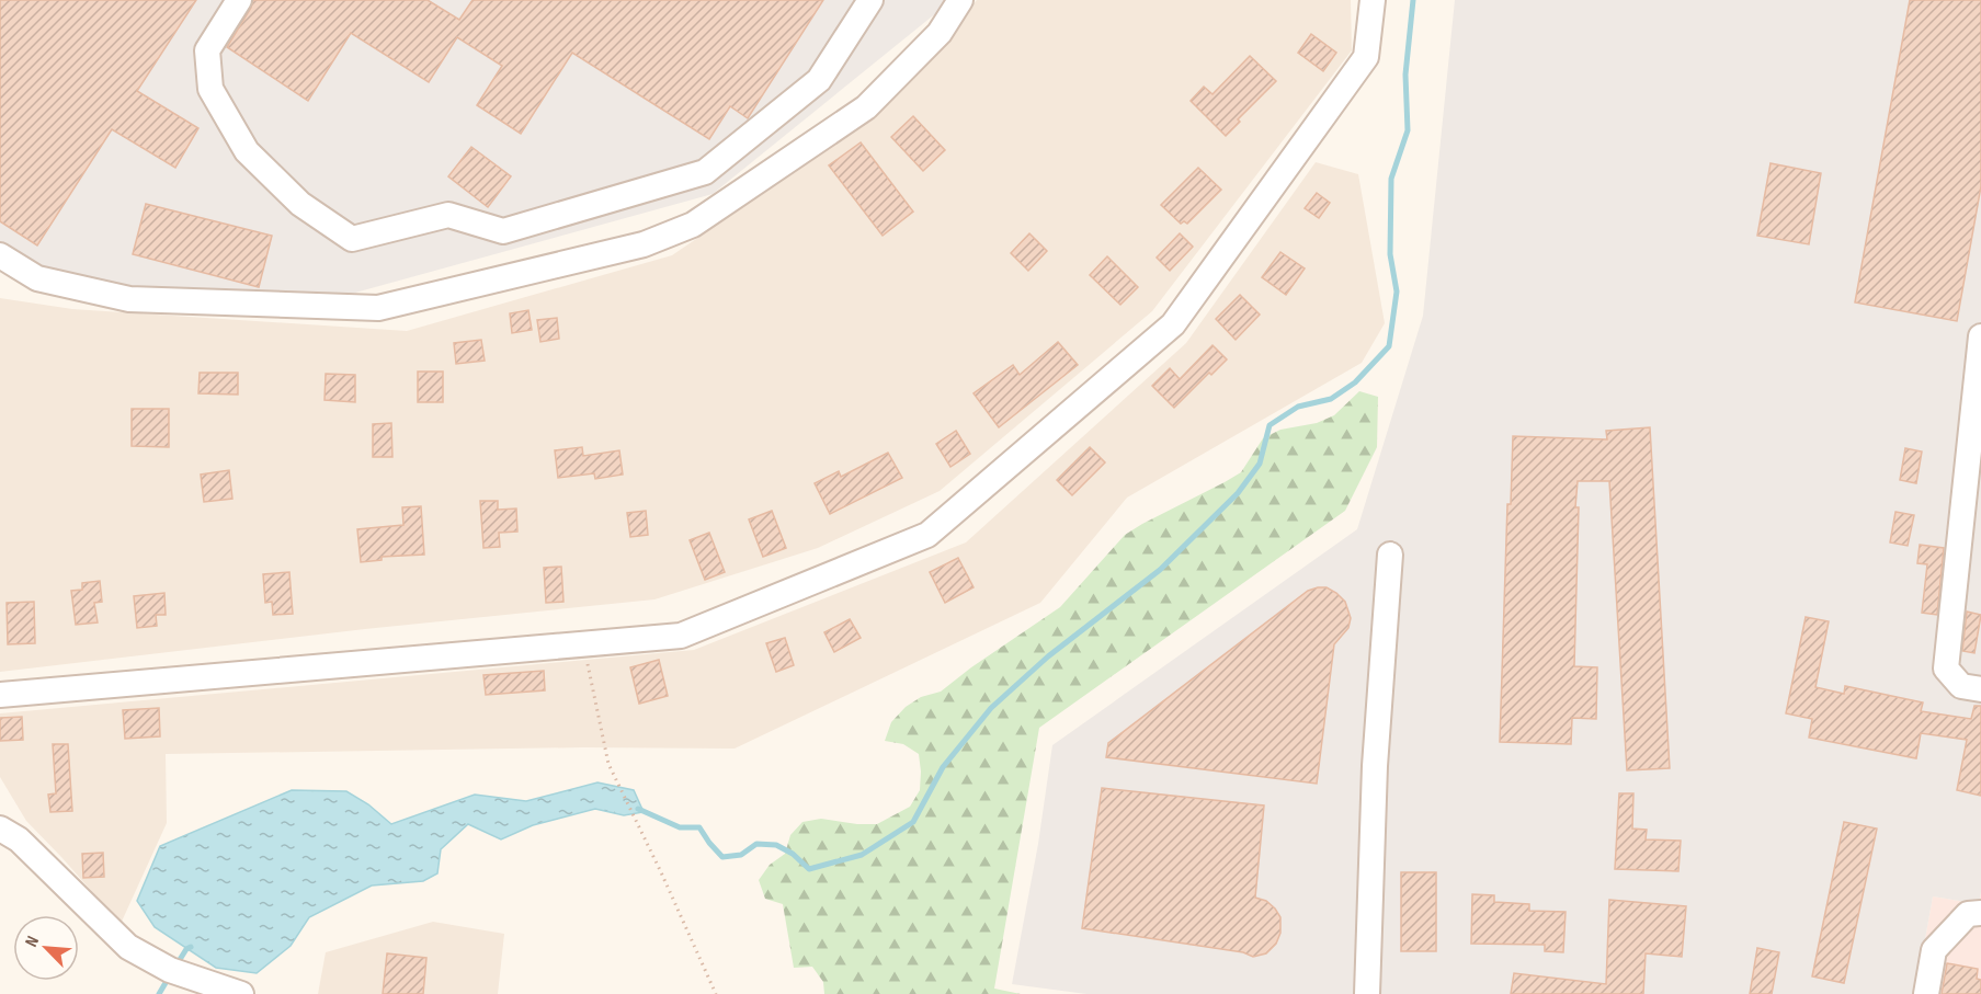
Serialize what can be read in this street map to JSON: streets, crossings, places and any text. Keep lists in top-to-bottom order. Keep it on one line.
{"north":"top left"}
